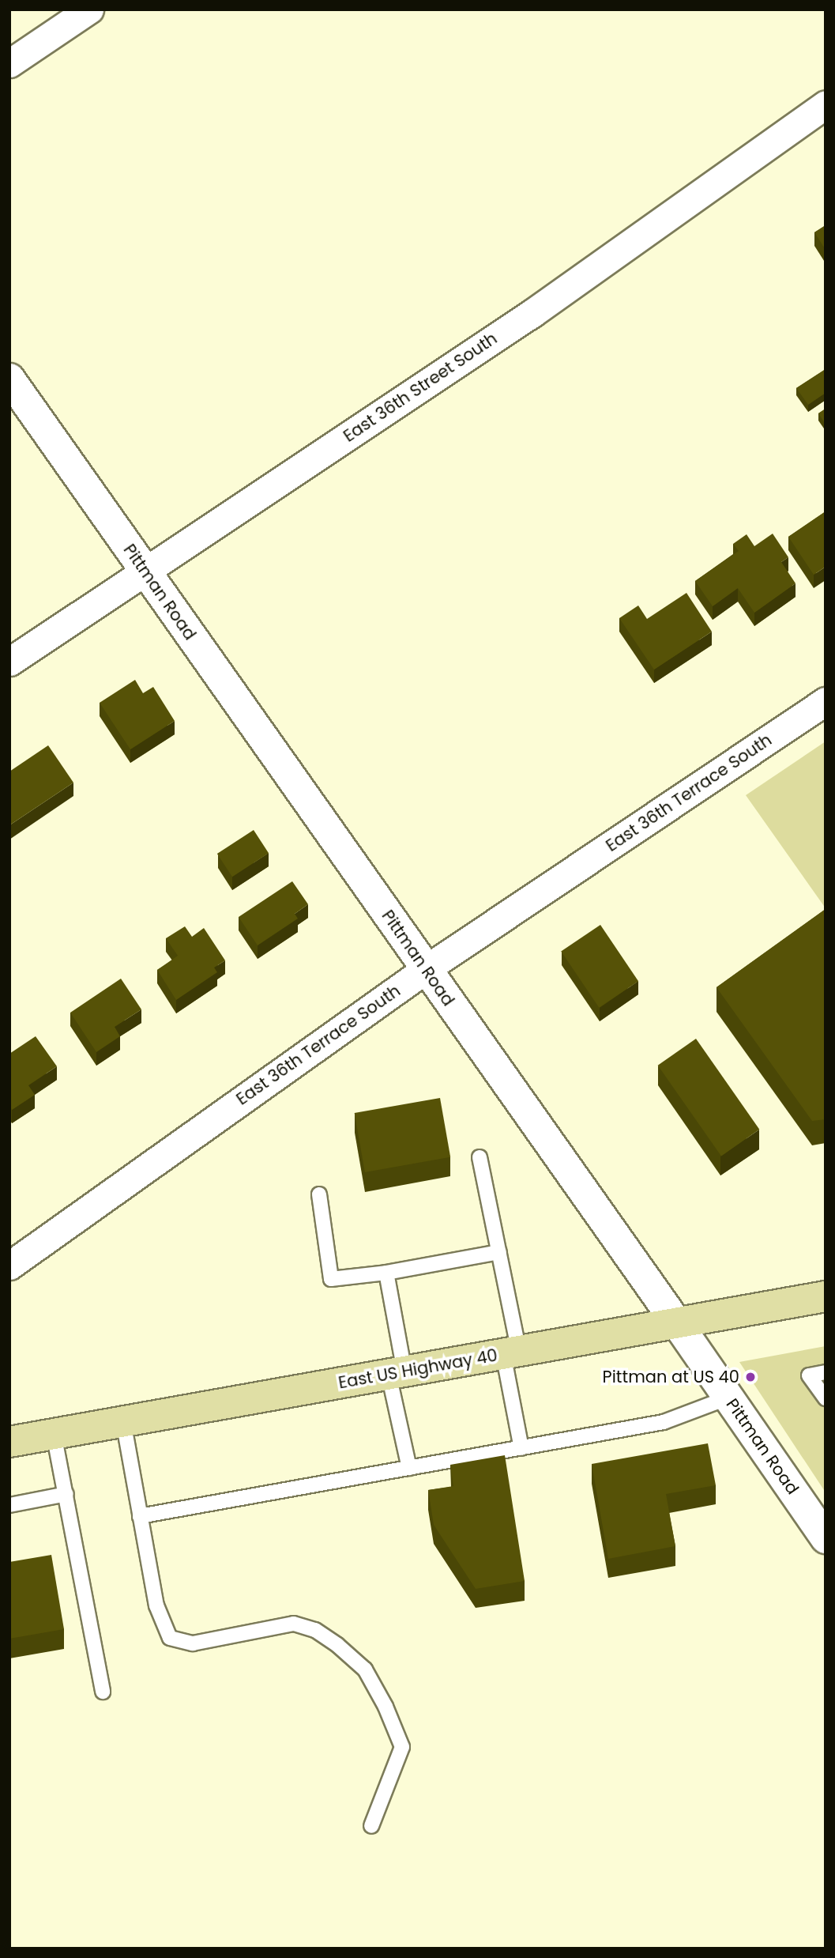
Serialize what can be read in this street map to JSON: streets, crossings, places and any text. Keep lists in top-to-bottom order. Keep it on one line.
{"streets":{"main road":["East US Highway 40"],"street":["East 36th Street South","Pittman Road","East 36th Terrace South"]},"crossings":[["East 36th Street South","Pittman Road"],["Pittman Road","East 36th Terrace South"],["Pittman Road","East US Highway 40"]],"places":["Pittman at US 40"]}
